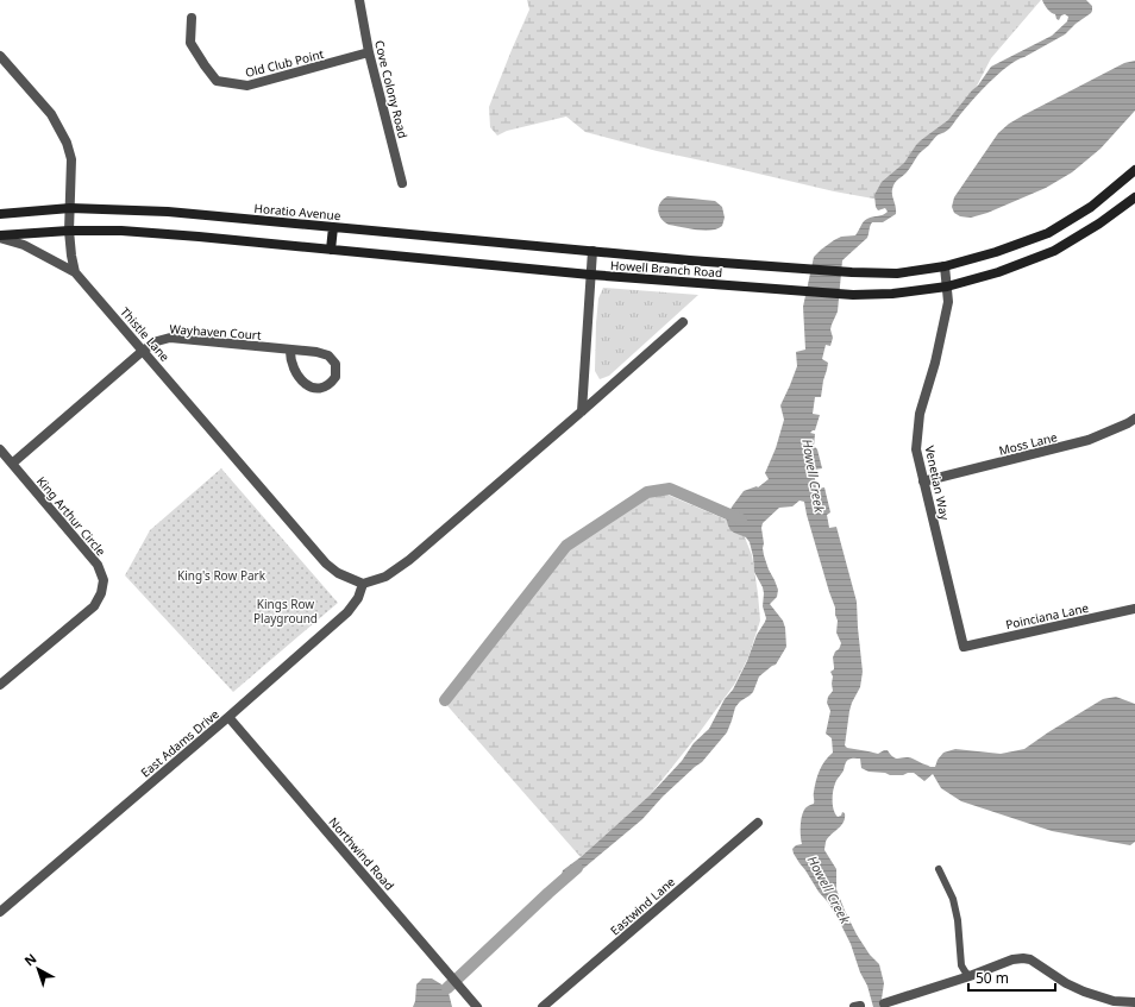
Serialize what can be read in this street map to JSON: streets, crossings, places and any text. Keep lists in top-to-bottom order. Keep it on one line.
{"streets":{"main road":["Horatio Avenue","Howell Branch Road"],"street":["Old Club Point","Cove Colony Road","Wayhaven Court","Thistle Lane","Moss Lane","Venetian Way","King Arthur Circle","Poinciana Lane","East Adams Drive","Northwind Road","Eastwind Lane"]},"crossings":[["Old Club Point","Cove Colony Road"],["Horatio Avenue","Howell Branch Road"],["Howell Branch Road","Venetian Way"],["Wayhaven Court","Thistle Lane"],["Thistle Lane","East Adams Drive"],["Moss Lane","Venetian Way"],["Venetian Way","Poinciana Lane"],["East Adams Drive","Northwind Road"]],"water":["Howell Creek"],"parks":["King's Row Park","Kings Row Playground"],"scale_bar":"50 m","north":"top left"}
